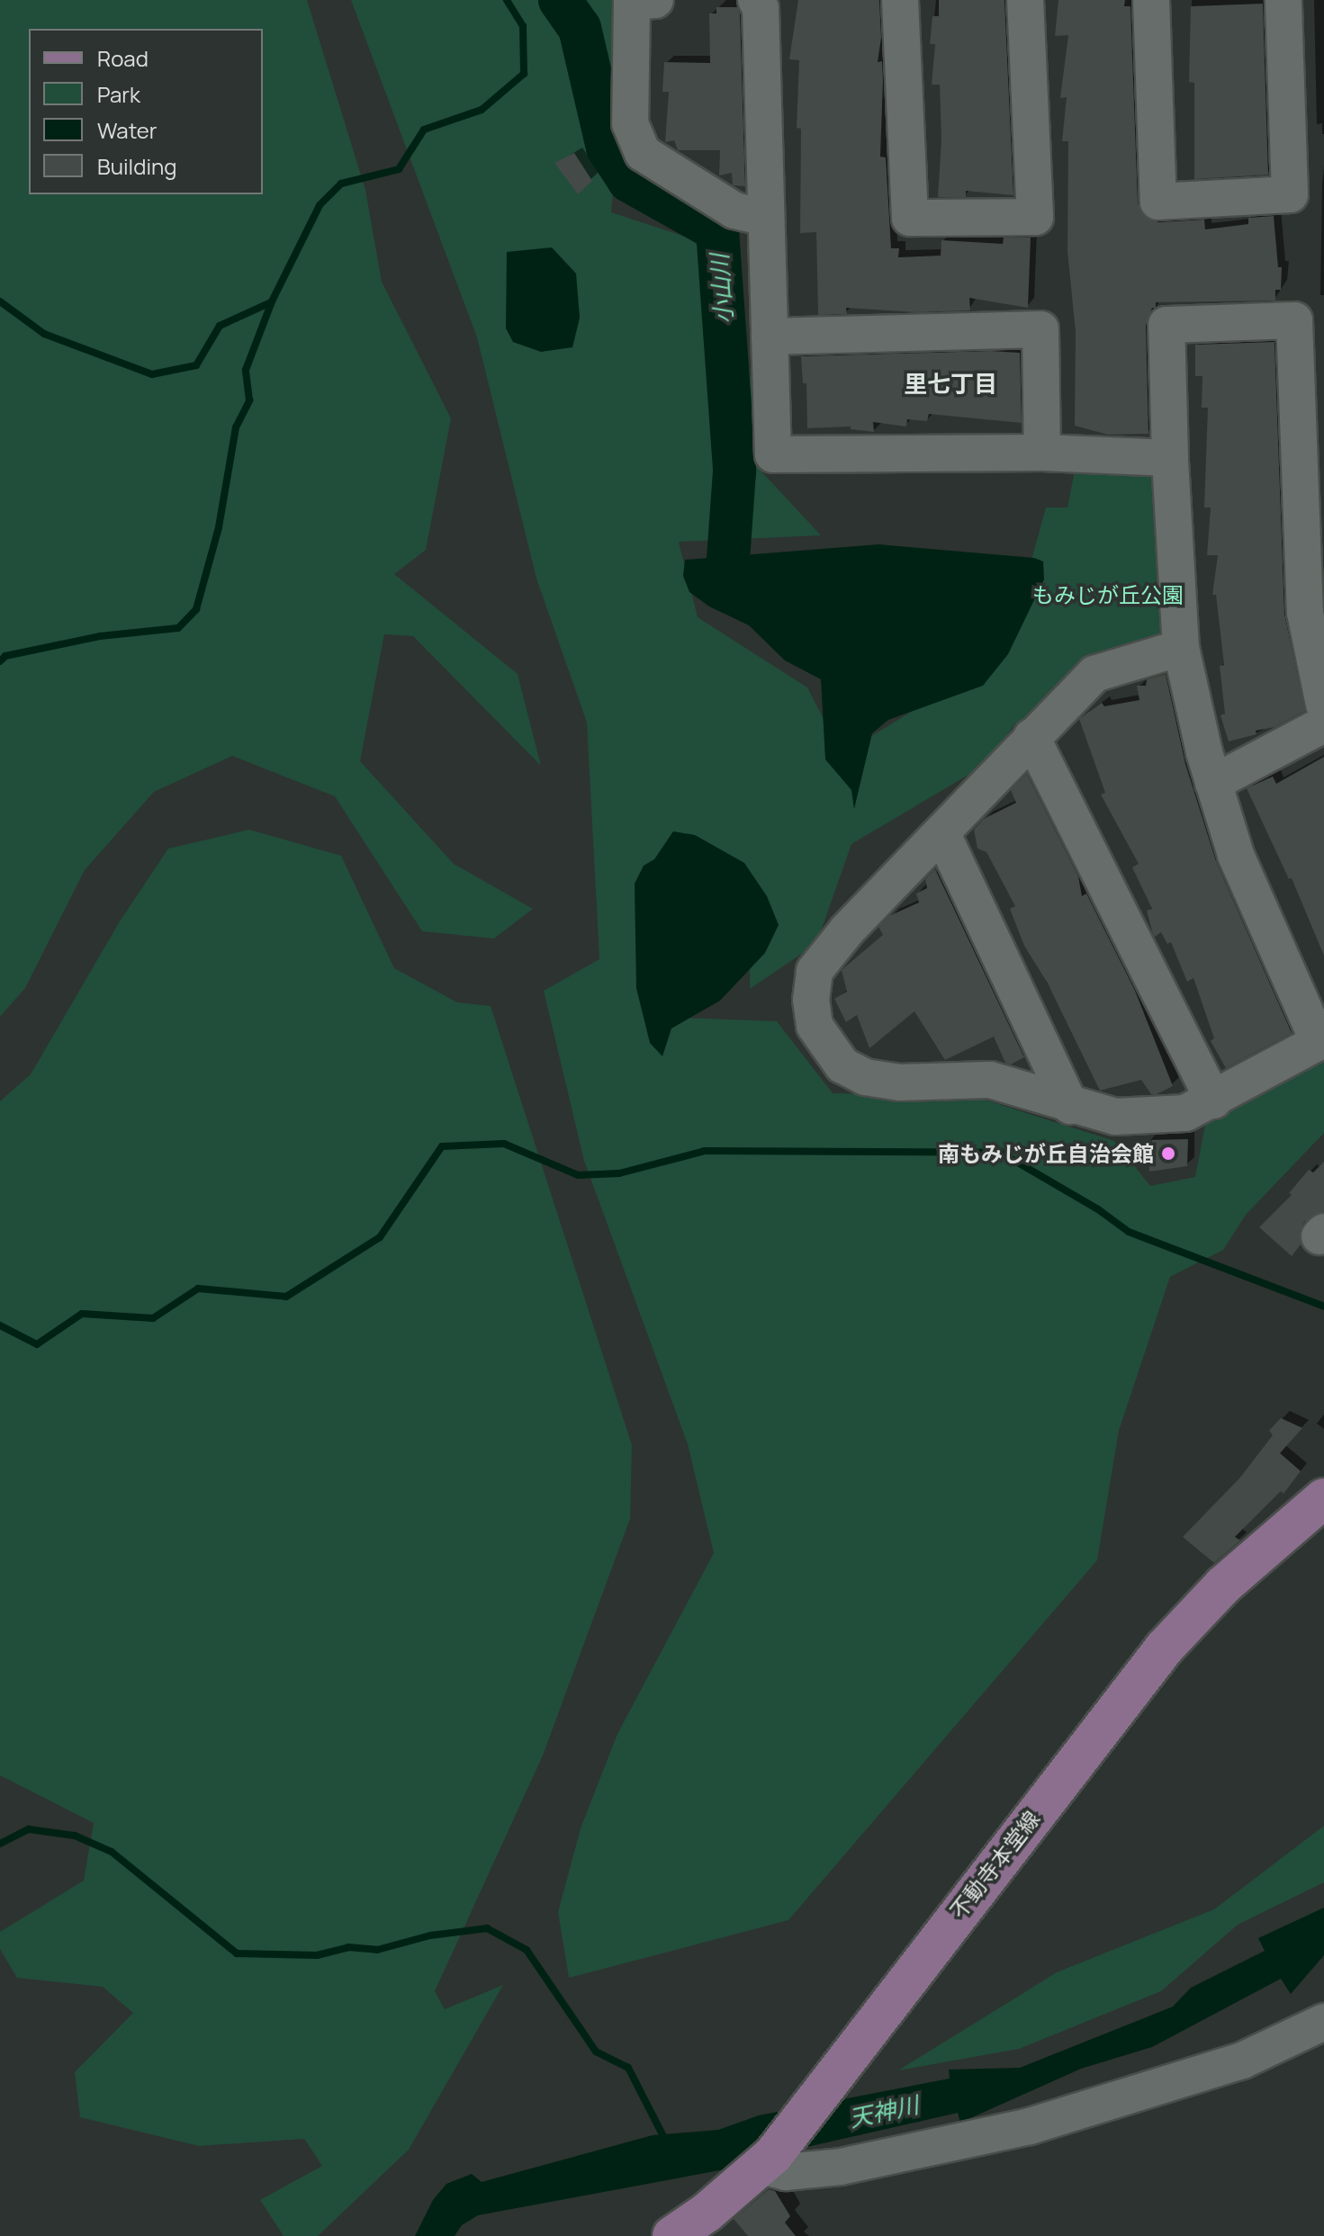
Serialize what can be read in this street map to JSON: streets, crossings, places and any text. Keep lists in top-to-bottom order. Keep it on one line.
{"streets":{"main road":["不動寺本堂線"]},"districts":["里七丁目"],"water":["小山川","天神川"],"parks":["もみじが丘公園"],"places":["南もみじが丘自治会館"],"legend":["Road","Park","Water","Building"]}
